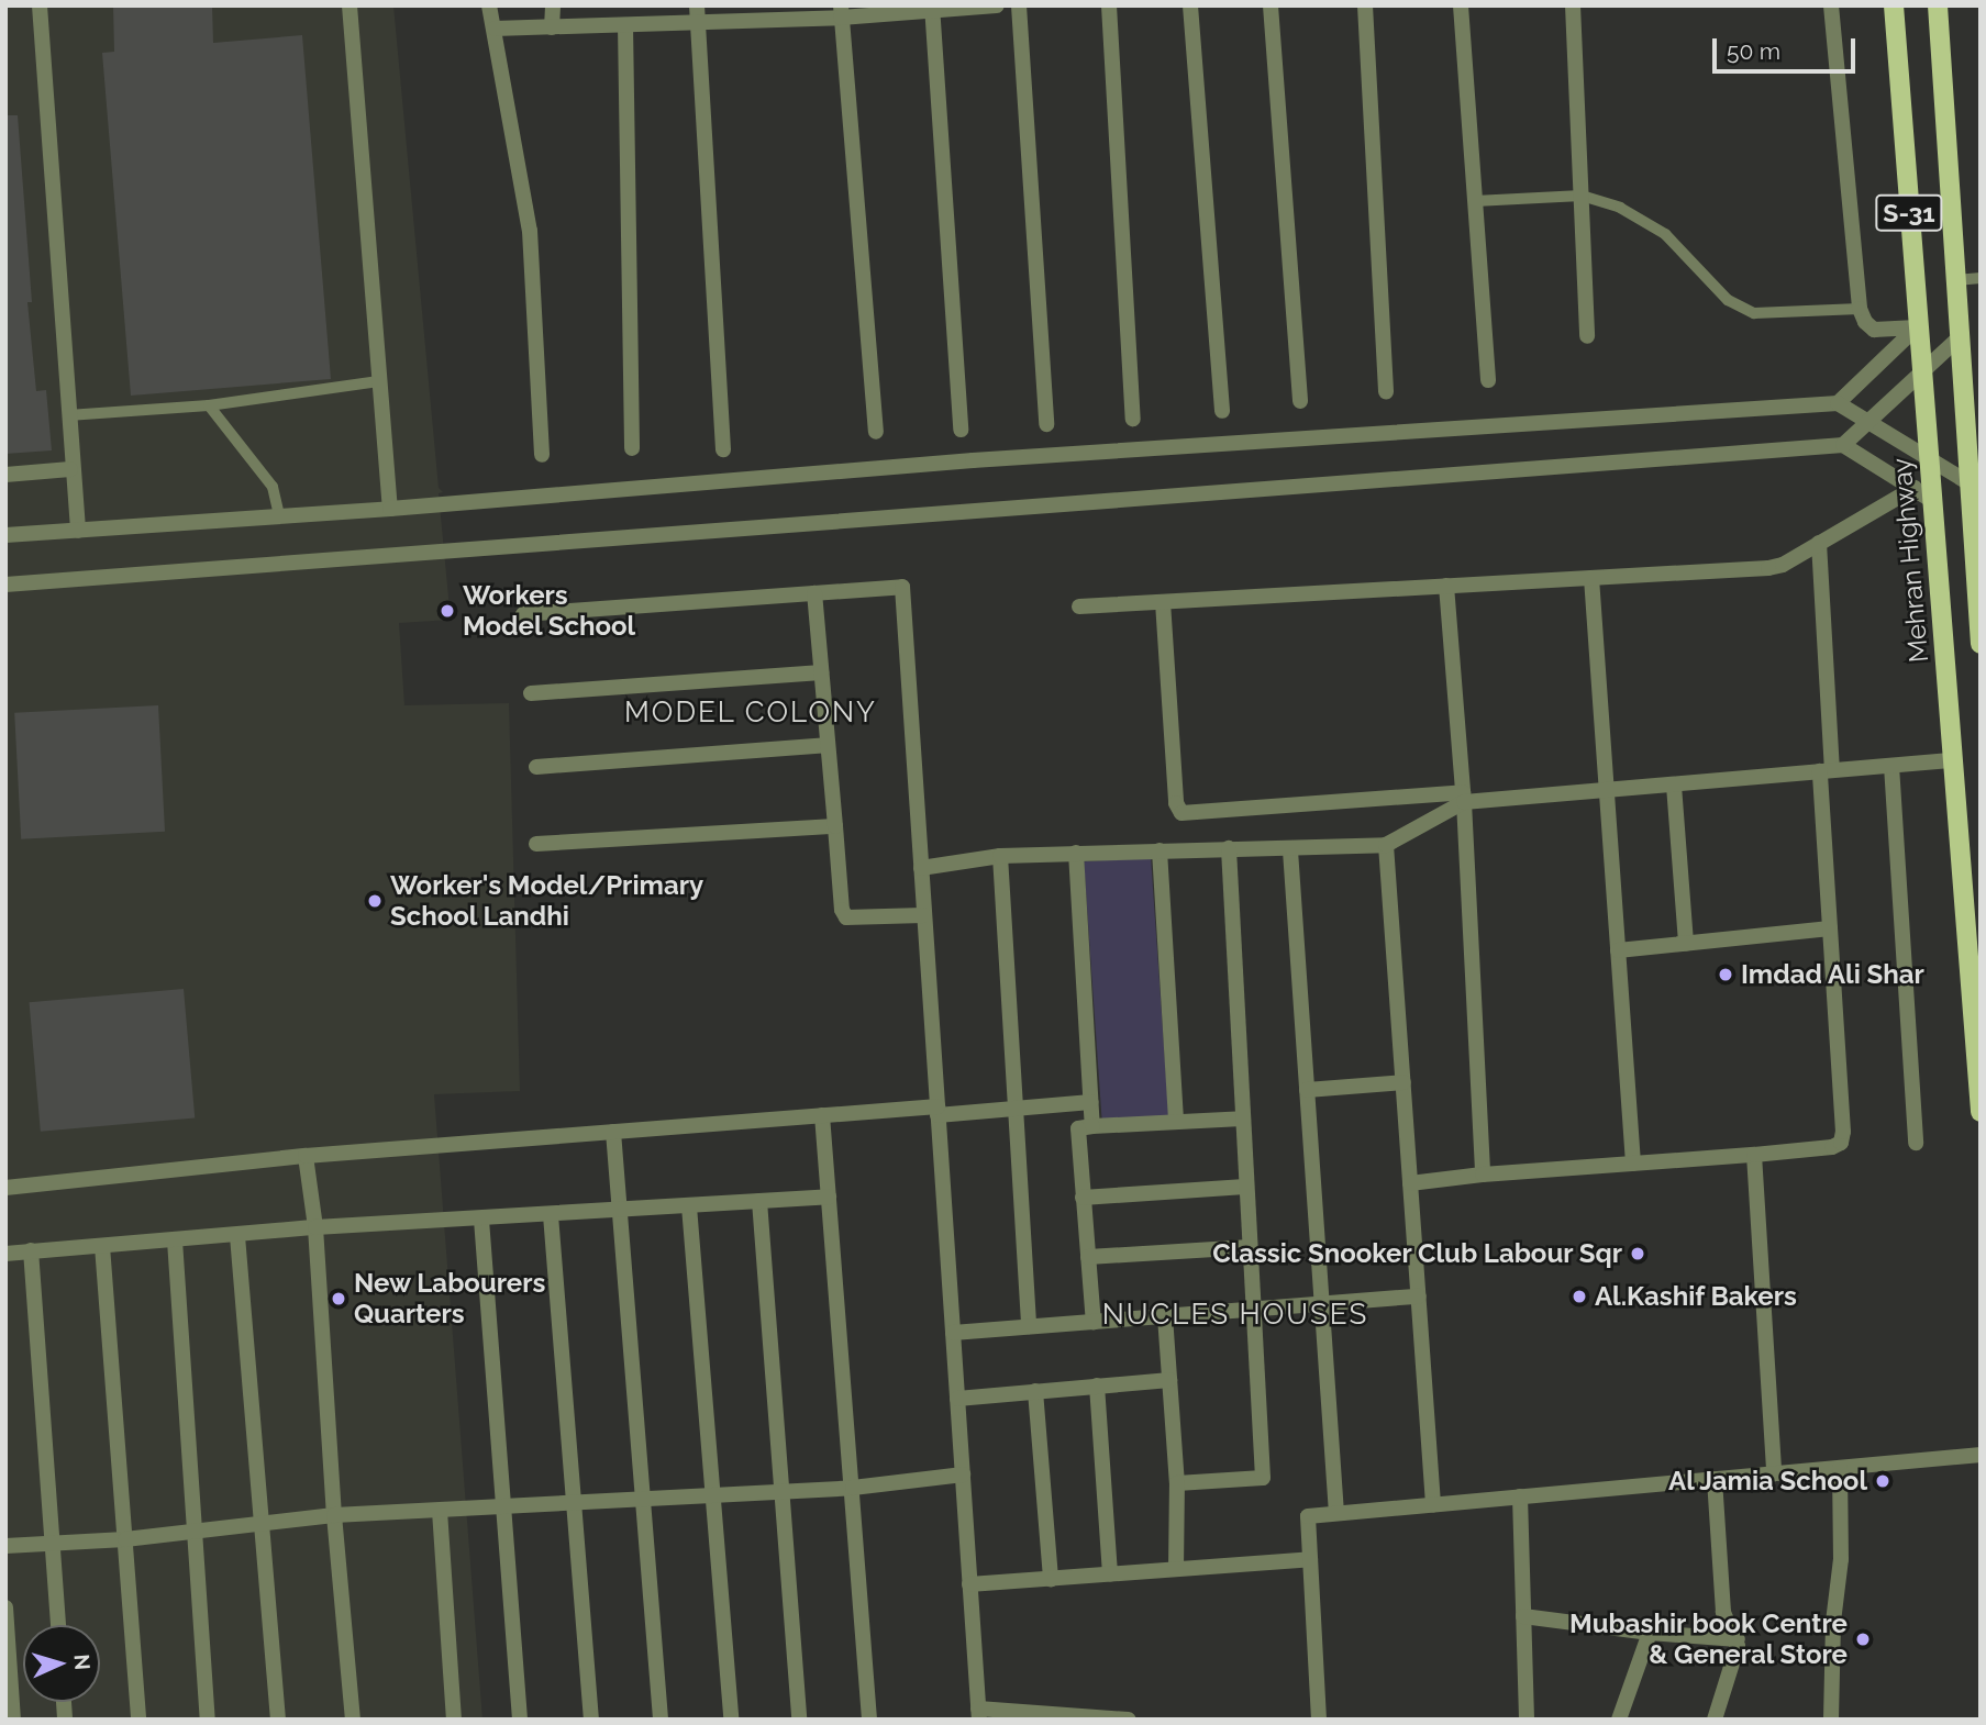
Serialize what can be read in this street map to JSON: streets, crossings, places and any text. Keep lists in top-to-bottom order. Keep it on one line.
{"streets":{"main road":["S-31","Mehran Highway"]},"districts":["MODEL COLONY","NUCLES HOUSES"],"places":["Workers Model School","Worker's Model/Primary School Landhi","Imdad Ali Shar","Classic Snooker Club Labour Sqr","Al.Kashif Bakers","New Labourers Quarters","Al Jamia School","Mubashir book Centre & General Store"],"scale_bar":"50 m","north":"right"}
